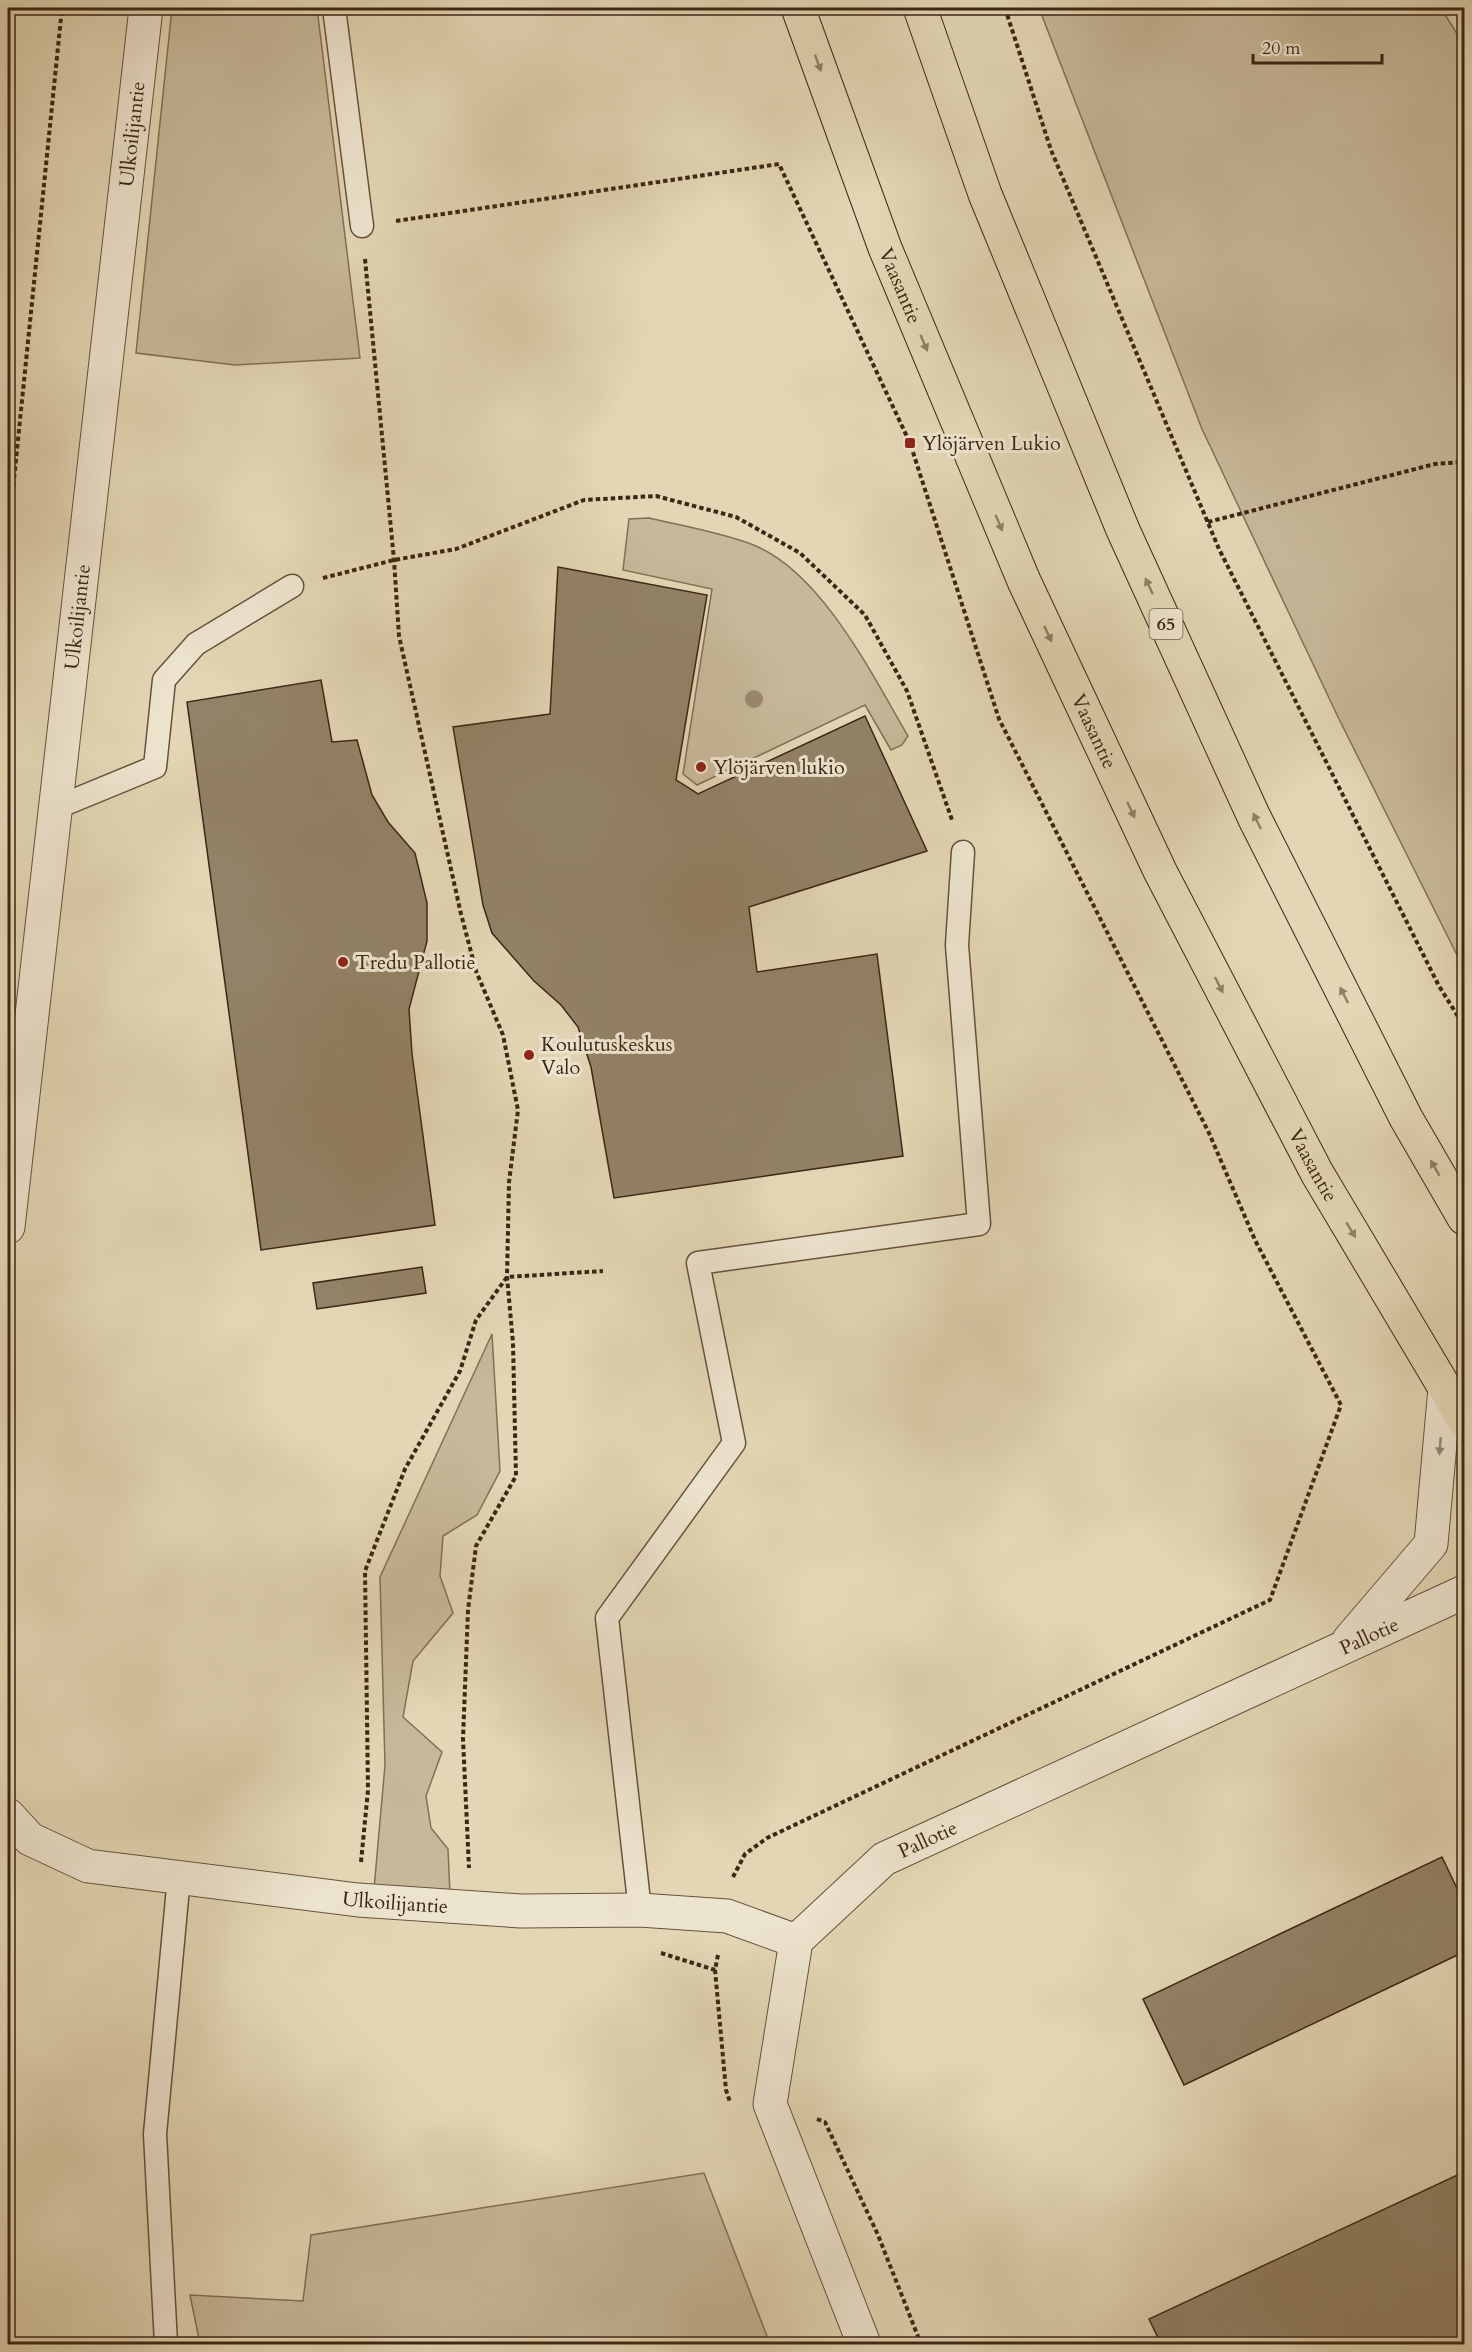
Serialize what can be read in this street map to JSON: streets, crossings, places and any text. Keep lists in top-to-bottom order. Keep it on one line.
{"streets":{"highway":["Vaasantie","65"],"street":["Ulkoilijantie","Pallotie"]},"crossings":[["Ulkoilijantie","Pallotie"]],"places":{"transit":["Ylöjärven Lukio"],"other":["Ylöjärven lukio","Tredu Pallotie","Koulutuskeskus Valo"]},"scale_bar":"20 m"}
